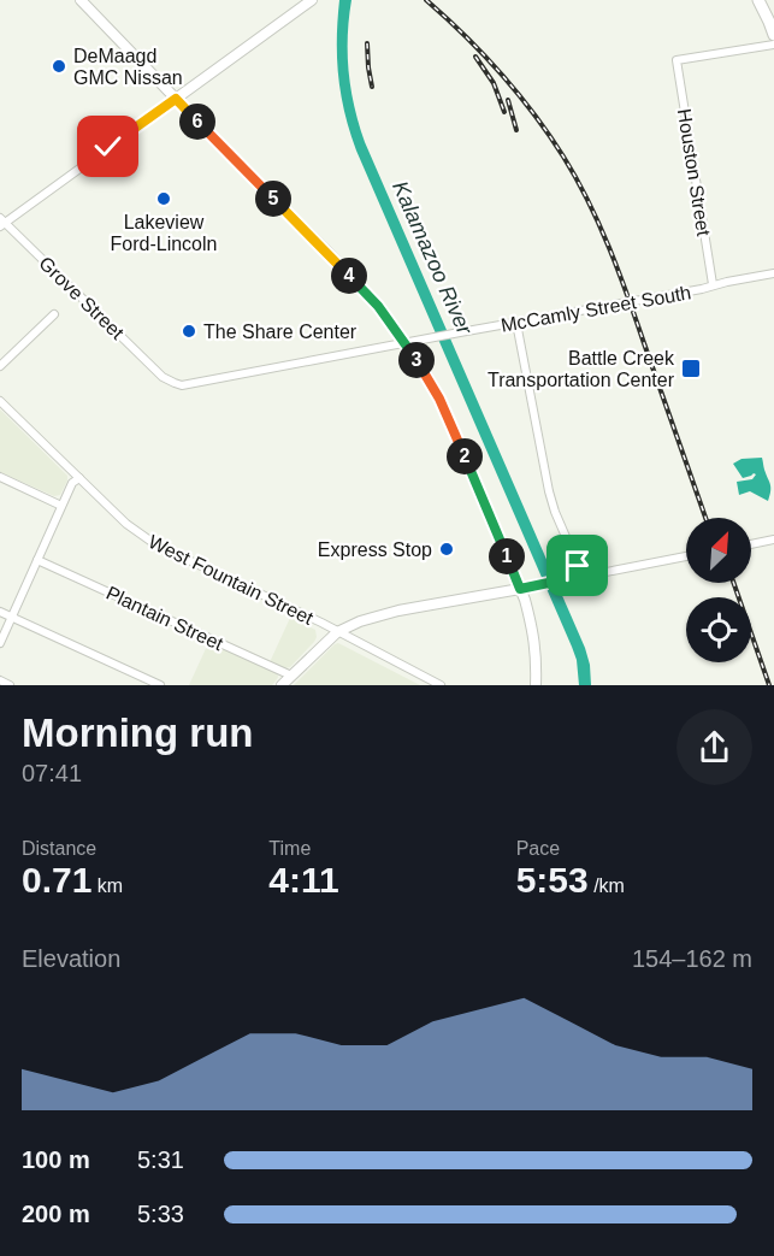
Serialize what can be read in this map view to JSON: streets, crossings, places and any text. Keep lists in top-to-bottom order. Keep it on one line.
{"streets":{"street":["Houston Street","Grove Street","McCamly Street South","West Fountain Street","Plantain Street"]},"crossings":[["Houston Street","McCamly Street South"],["Grove Street","McCamly Street South"]],"water":["Kalamazoo River"],"places":{"other":["DeMaagd GMC Nissan","Lakeview Ford-Lincoln","The Share Center","Express Stop"],"transit":["Battle Creek Transportation Center"]},"north":"top right","page":{"pins":["6","5","4","3","2","1"],"heading":["Morning run","07:41"],"stats":[["Distance","0.71 km"],["Time","4:11"],["Pace","5:53 /km"]],"chart":["Elevation","154–162 m"],"list":[{"name":"100 m","note":"5:31"},{"name":"200 m","note":"5:33"}]}}
